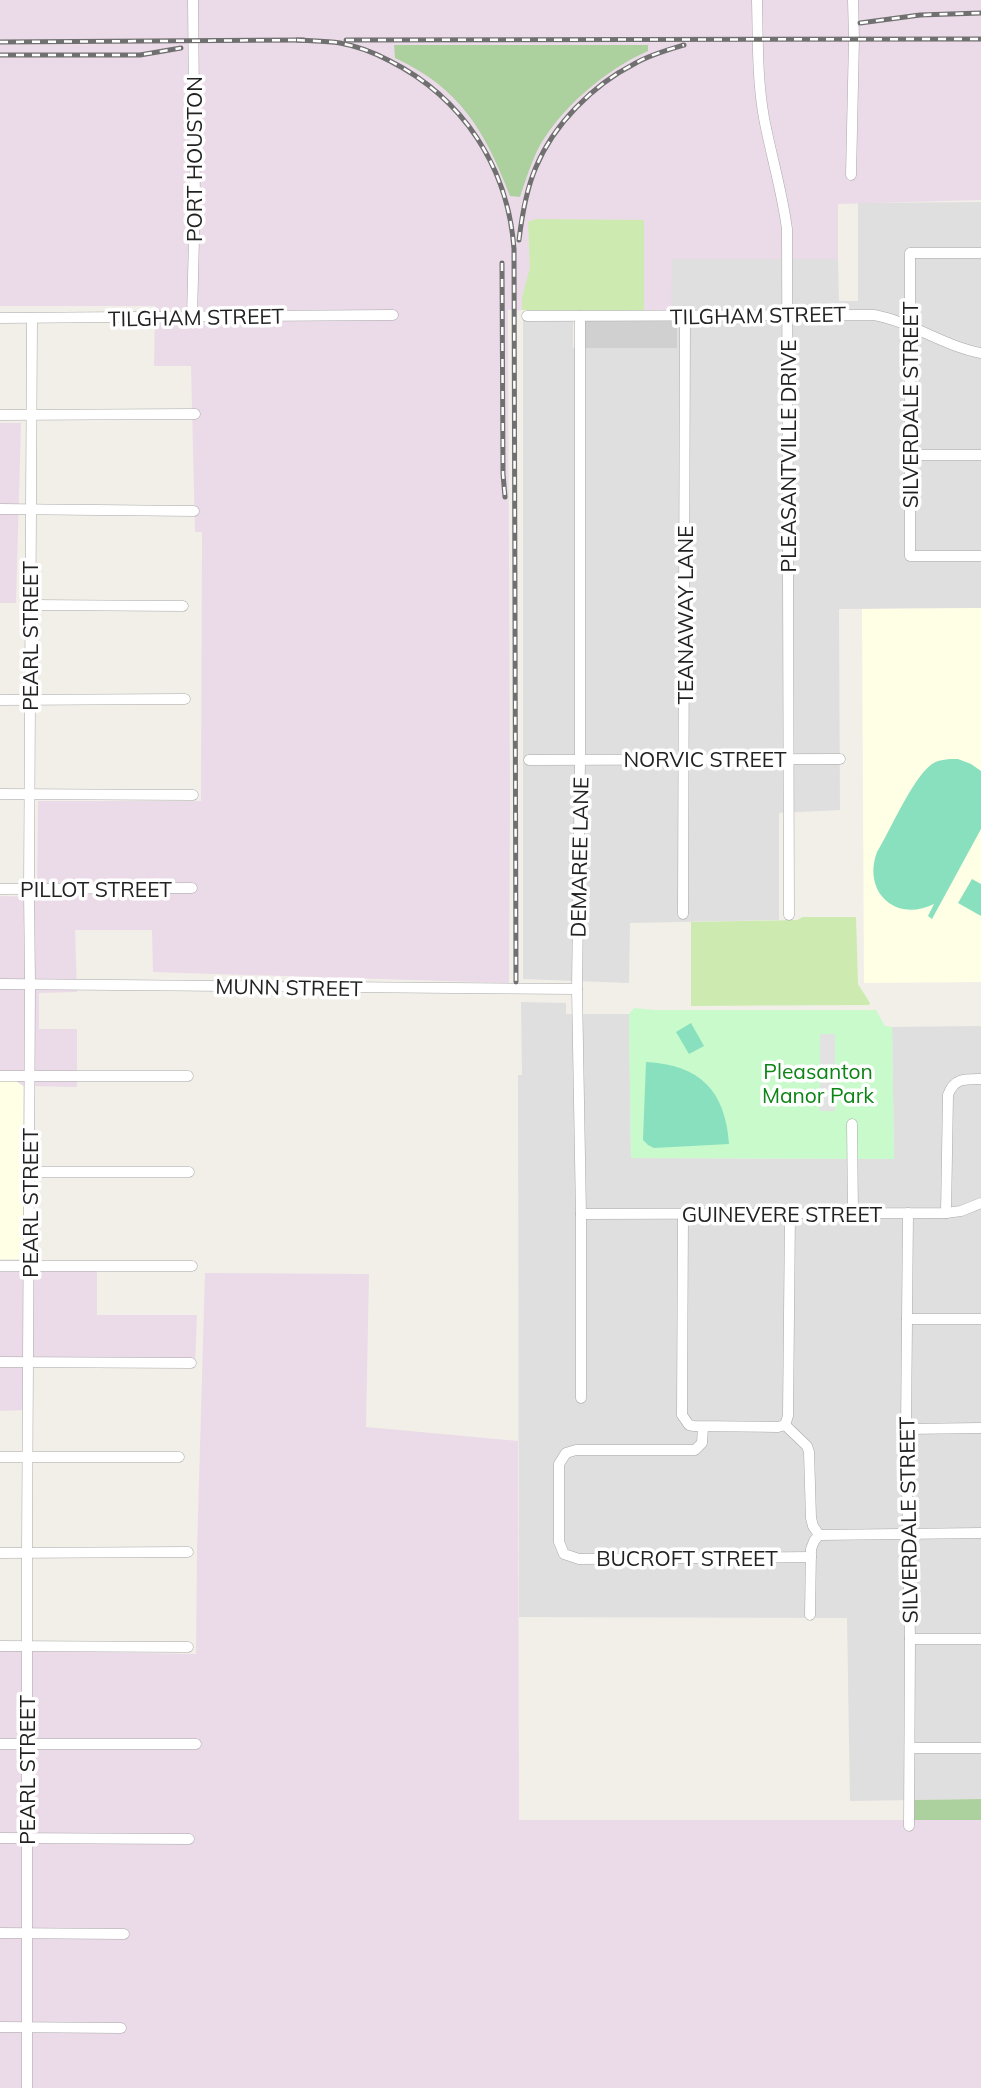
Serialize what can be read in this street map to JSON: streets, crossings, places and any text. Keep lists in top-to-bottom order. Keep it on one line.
{"streets":{"street":["PORT HOUSTON","TILGHAM STREET","SILVERDALE STREET","PLEASANTVILLE DRIVE","TEANAWAY LANE","PEARL STREET","NORVIC STREET","DEMAREE LANE","PILLOT STREET","MUNN STREET","GUINEVERE STREET","BUCROFT STREET"]},"crossings":[["PORT HOUSTON","TILGHAM STREET"],["TILGHAM STREET","SILVERDALE STREET"],["TILGHAM STREET","PLEASANTVILLE DRIVE"],["TILGHAM STREET","TEANAWAY LANE"],["TILGHAM STREET","PEARL STREET"],["TILGHAM STREET","DEMAREE LANE"],["SILVERDALE STREET","GUINEVERE STREET"],["PLEASANTVILLE DRIVE","NORVIC STREET"],["TEANAWAY LANE","NORVIC STREET"],["PEARL STREET","PILLOT STREET"],["PEARL STREET","MUNN STREET"],["NORVIC STREET","DEMAREE LANE"],["DEMAREE LANE","MUNN STREET"],["DEMAREE LANE","GUINEVERE STREET"]],"parks":["Pleasanton Manor Park"]}
